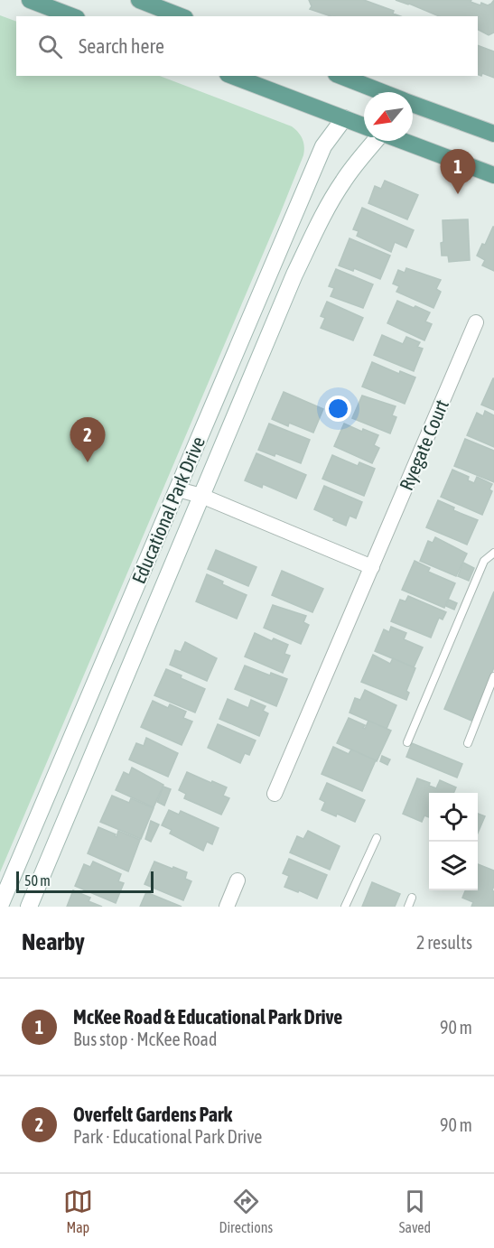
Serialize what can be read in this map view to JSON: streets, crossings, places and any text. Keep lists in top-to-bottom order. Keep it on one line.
{"streets":{"street":["Ryegate Court","Educational Park Drive"]},"scale_bar":"50 m","north":"bottom left","page":{"search":"Search here","pins":["1","2"],"scale":"50 m","heading":["Nearby","2 results"],"list":[{"mark":"1","name":"McKee Road & Educational Park Drive","note":"Bus stop · McKee Road","value":"90 m"},{"mark":"2","name":"Overfelt Gardens Park","note":"Park · Educational Park Drive","value":"90 m"}],"nav":["Map","Directions","Saved"]}}
